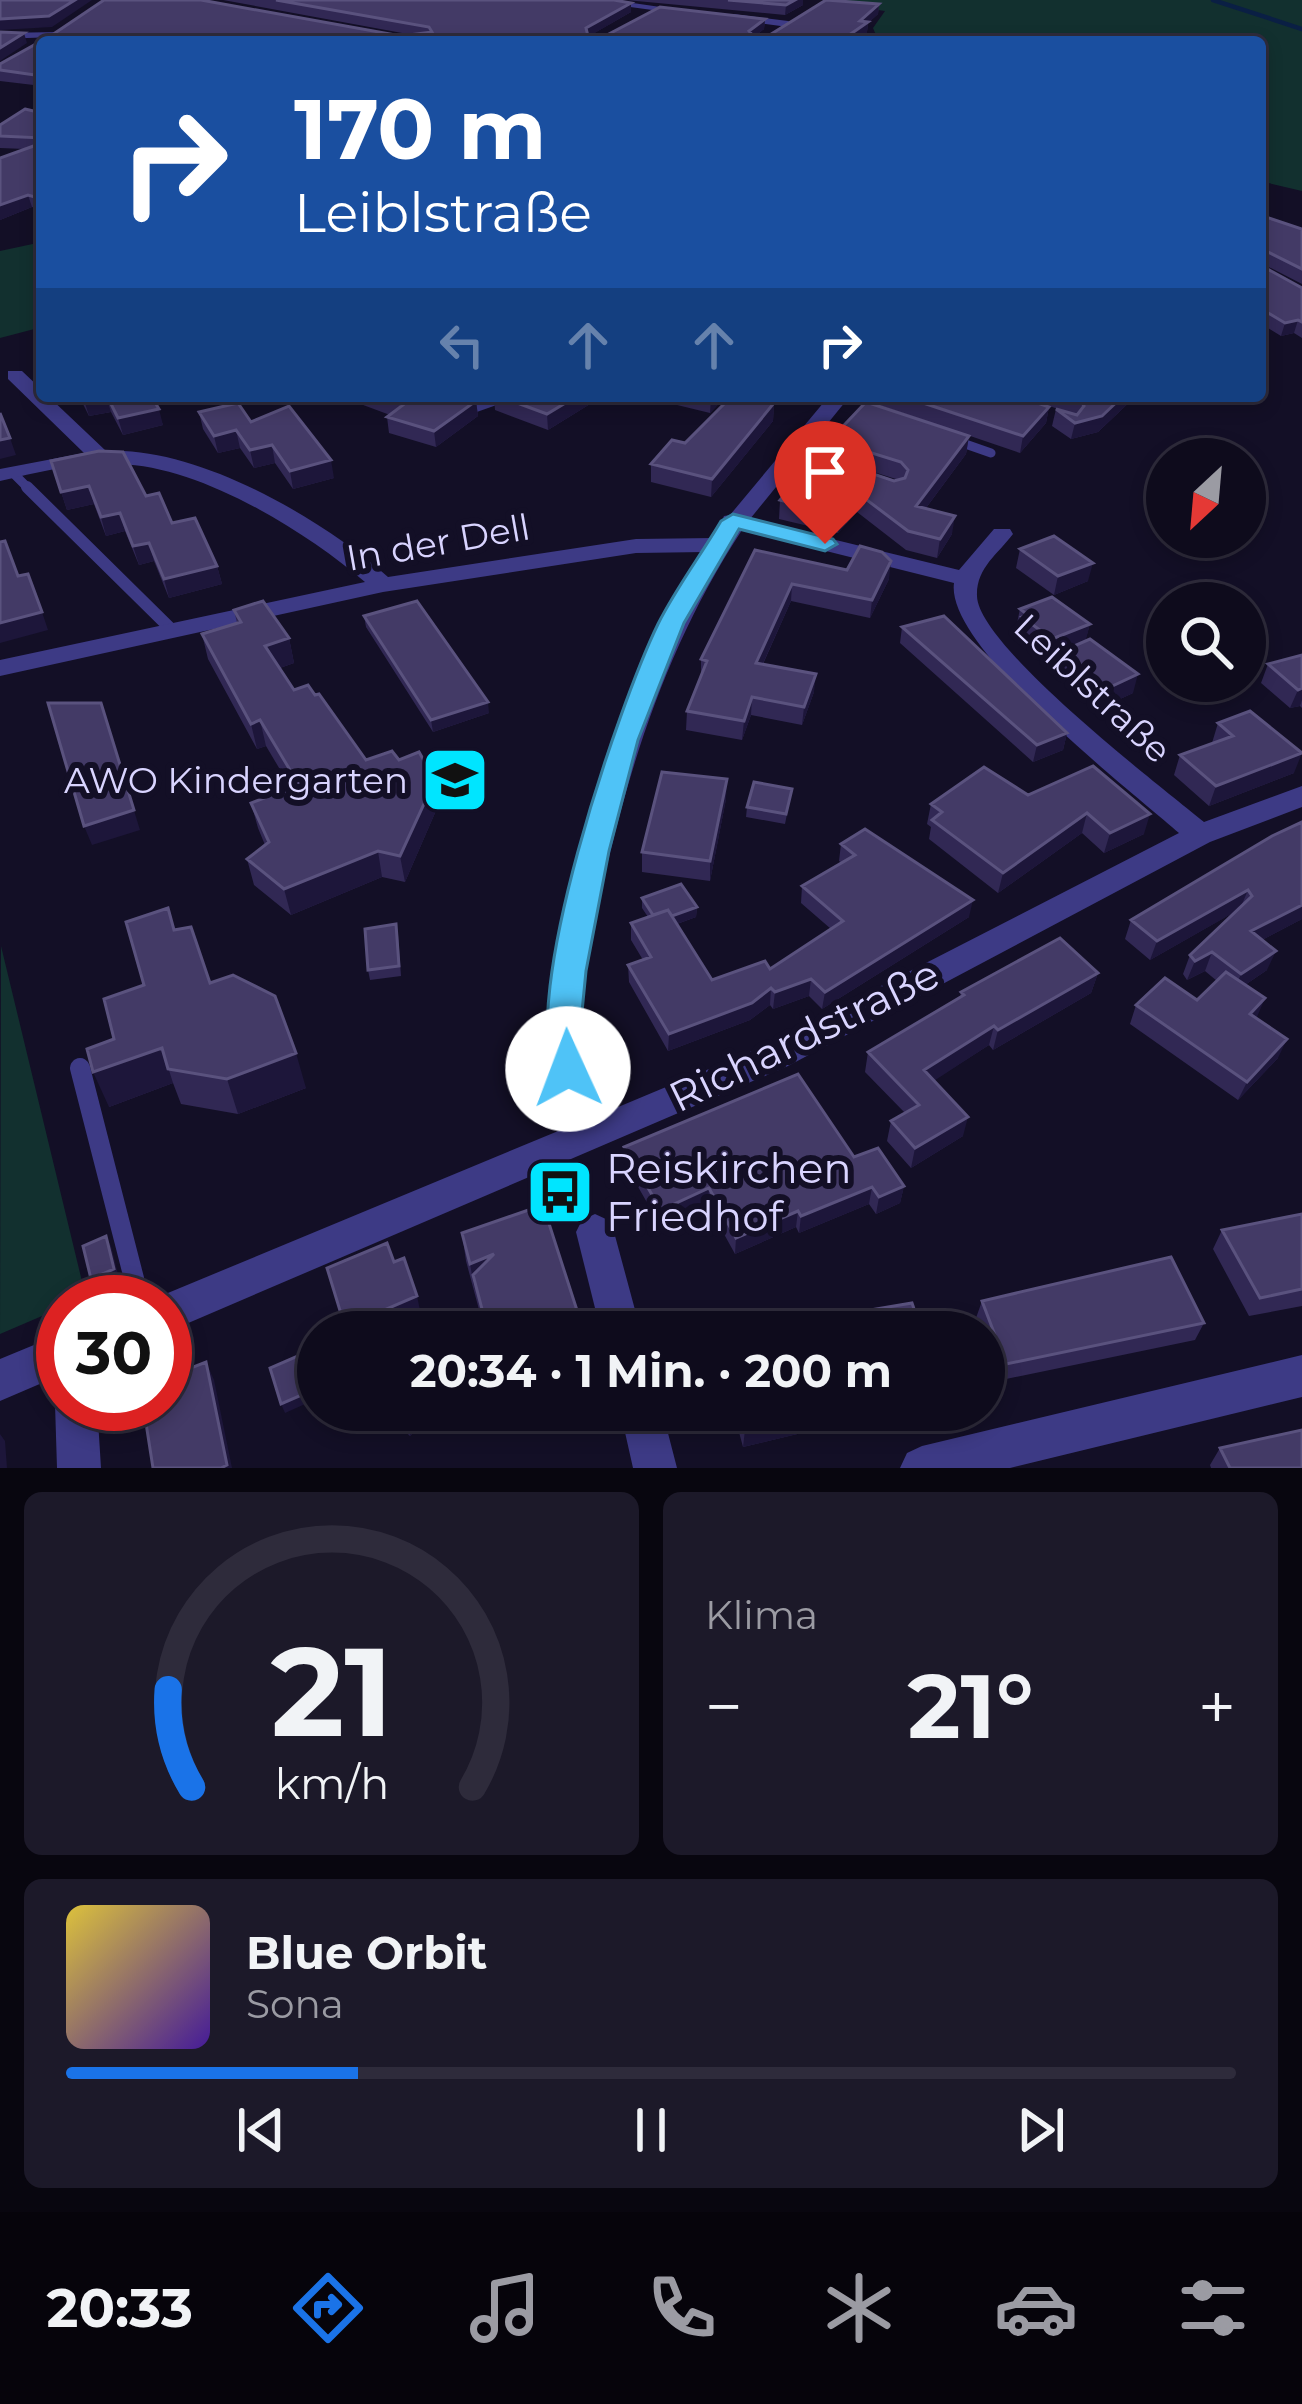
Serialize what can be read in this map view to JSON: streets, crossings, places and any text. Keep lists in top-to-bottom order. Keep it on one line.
{"streets":{"street":["In der Dell","Leiblstraße","Richardstraße"]},"crossings":[["Leiblstraße","Richardstraße"]],"places":{"school or university":["AWO Kindergarten"],"bus stop":["Reiskirchen Friedhof"]},"north":"bottom left","page":{"turn":["170 m","Leiblstraße"],"limit":"30","trip":"20:34 · 1 Min. · 200 m","tile":"Klima","heat":["−","21°","+"],"song":["Blue Orbit","Sona"],"tabs":"20:33","gauge":["21","km/h"]}}
